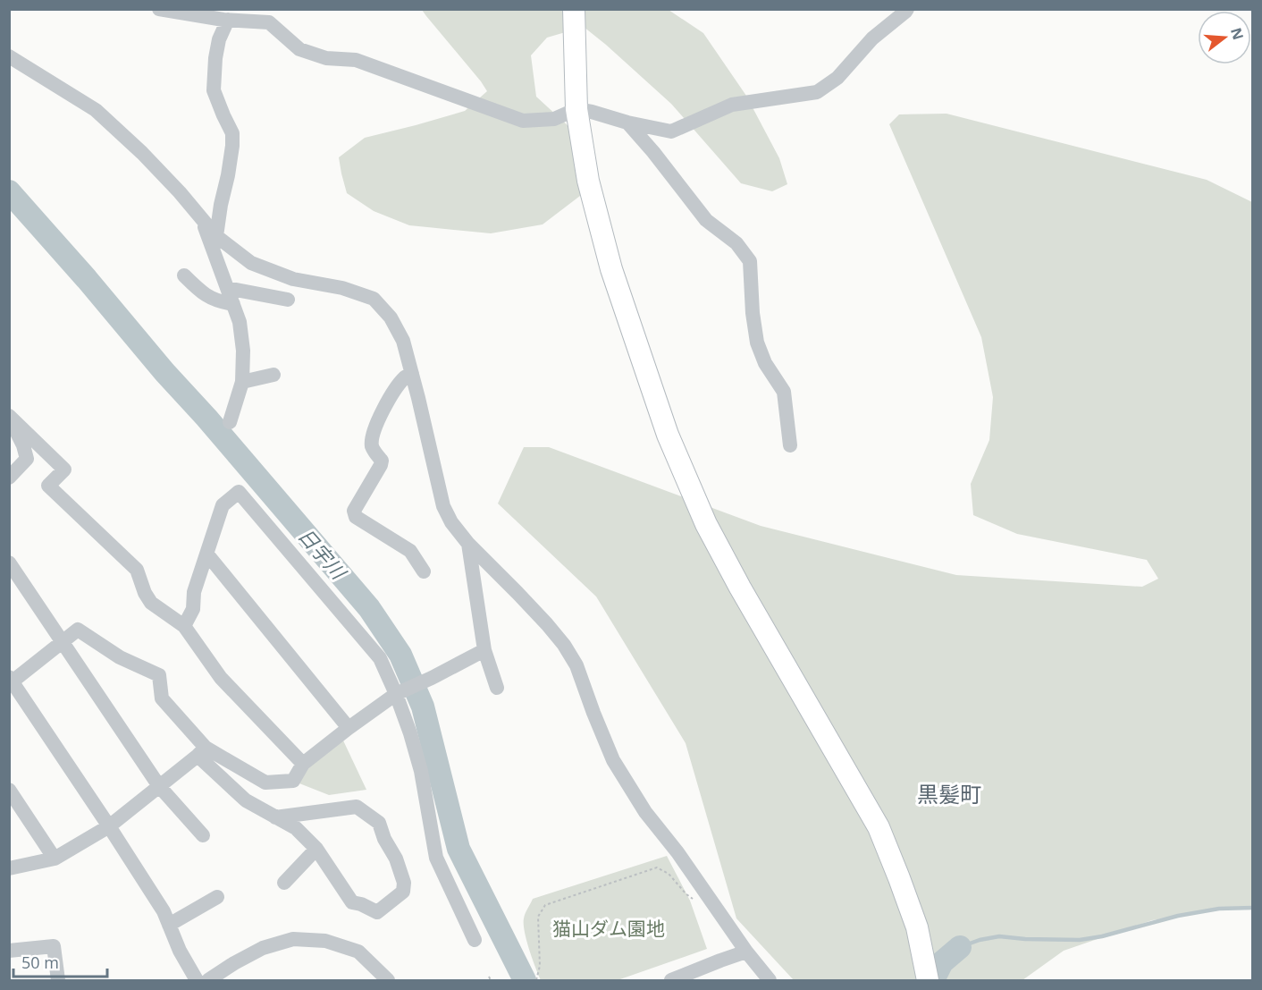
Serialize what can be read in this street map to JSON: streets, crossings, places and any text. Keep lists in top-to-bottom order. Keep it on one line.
{"districts":["黒髪町"],"water":["日宇川"],"parks":["猫山ダム園地"],"scale_bar":"50 m","north":"right"}
